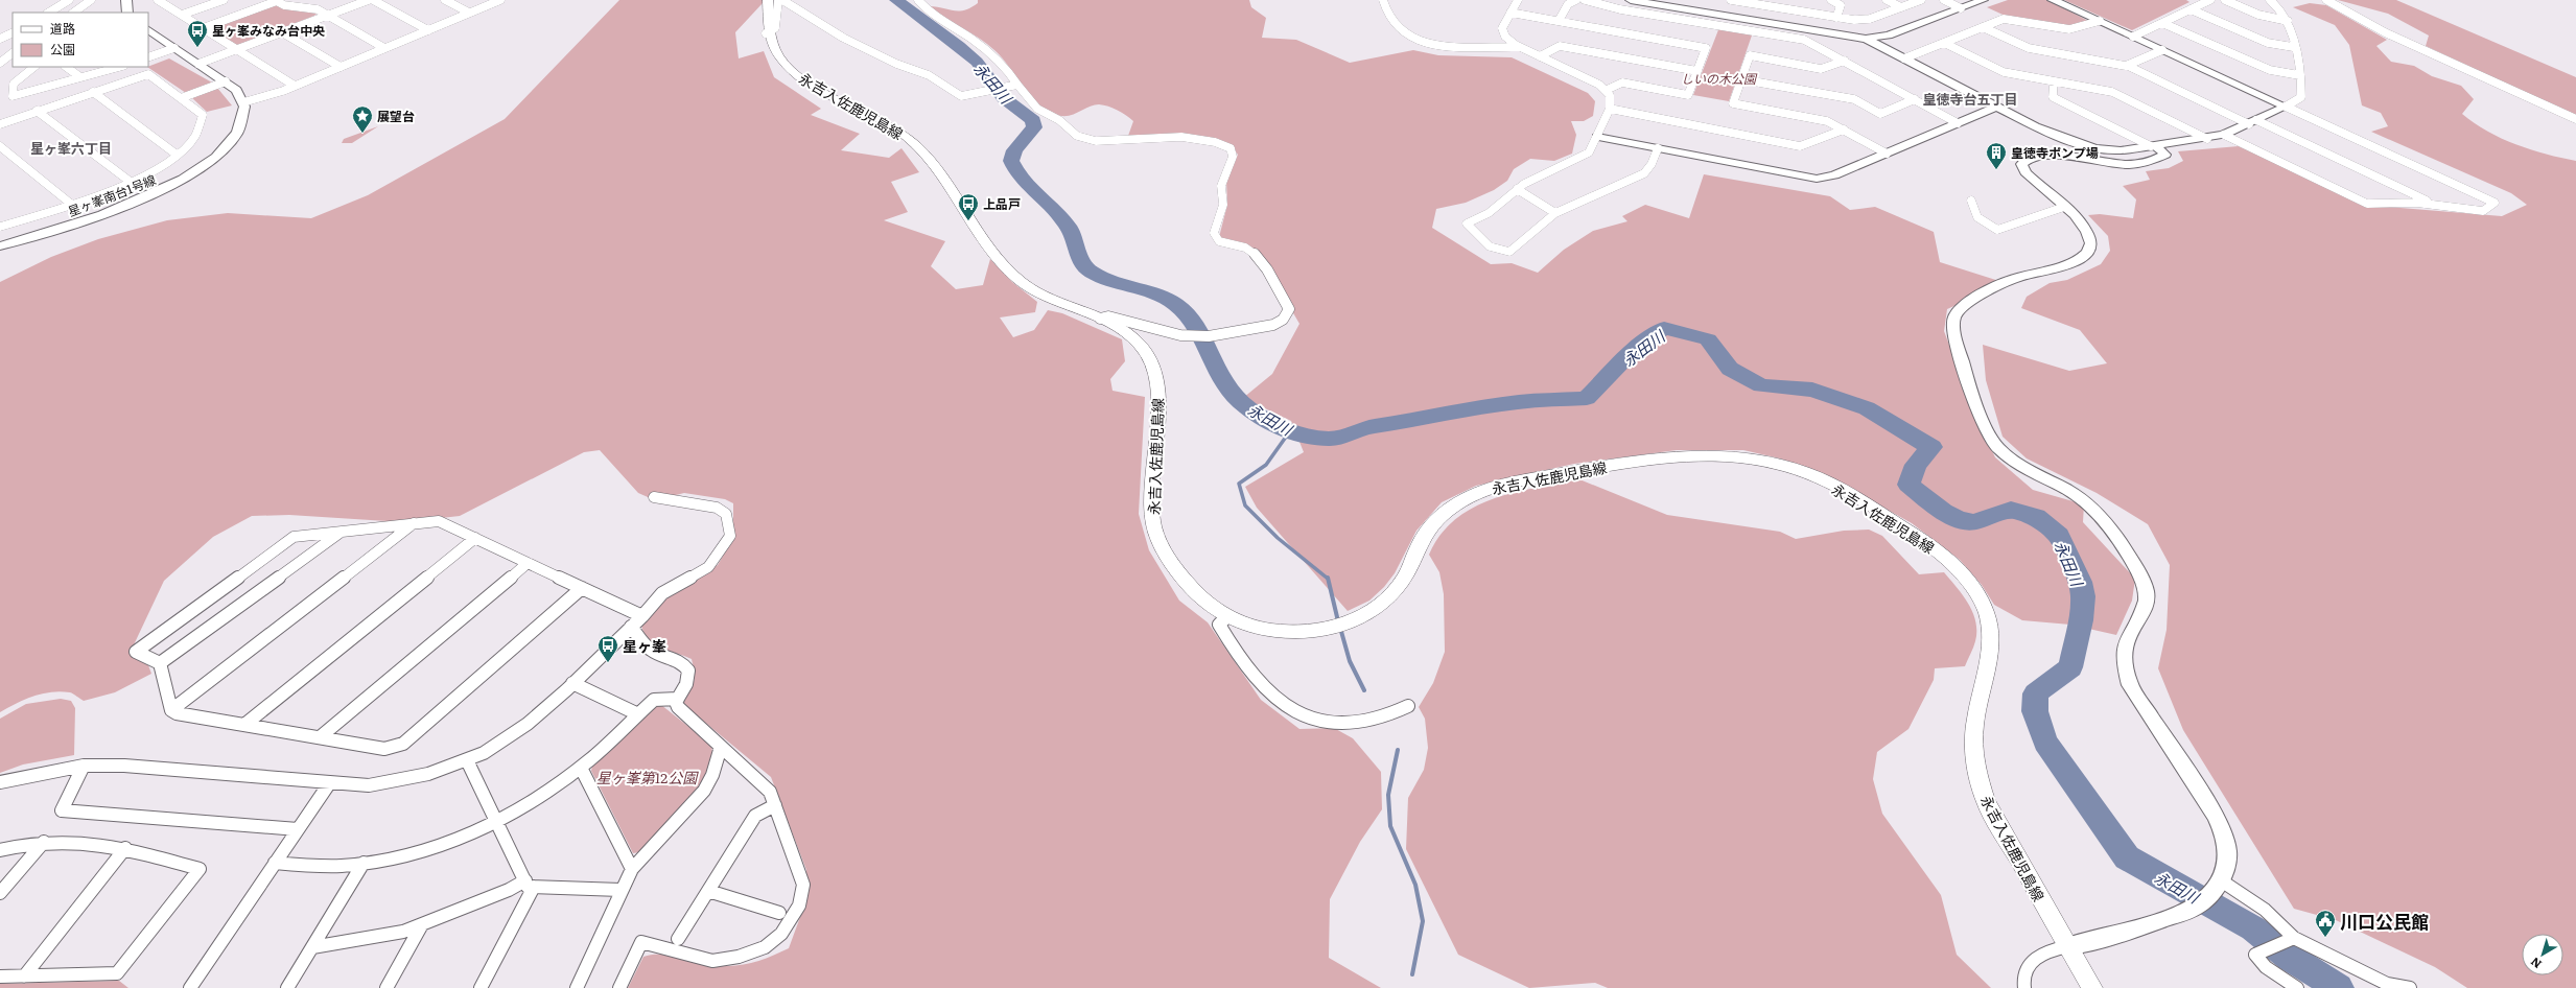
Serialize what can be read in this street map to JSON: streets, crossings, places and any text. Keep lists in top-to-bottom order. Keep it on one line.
{"streets":{"main road":["永吉入佐鹿児島線"],"street":["星ヶ峯南台1号線"]},"districts":["皇徳寺台五丁目","星ヶ峯六丁目"],"water":["永田川"],"parks":["しいの木公園","星ヶ峯第12公園"],"places":{"bus stop":["星ヶ峯みなみ台中央","上品戸","星ヶ峯"],"place":["展望台"],"building":["皇徳寺ポンプ場"],"public building":["川口公民館"]},"legend":["道路","公園"],"north":"bottom left"}
